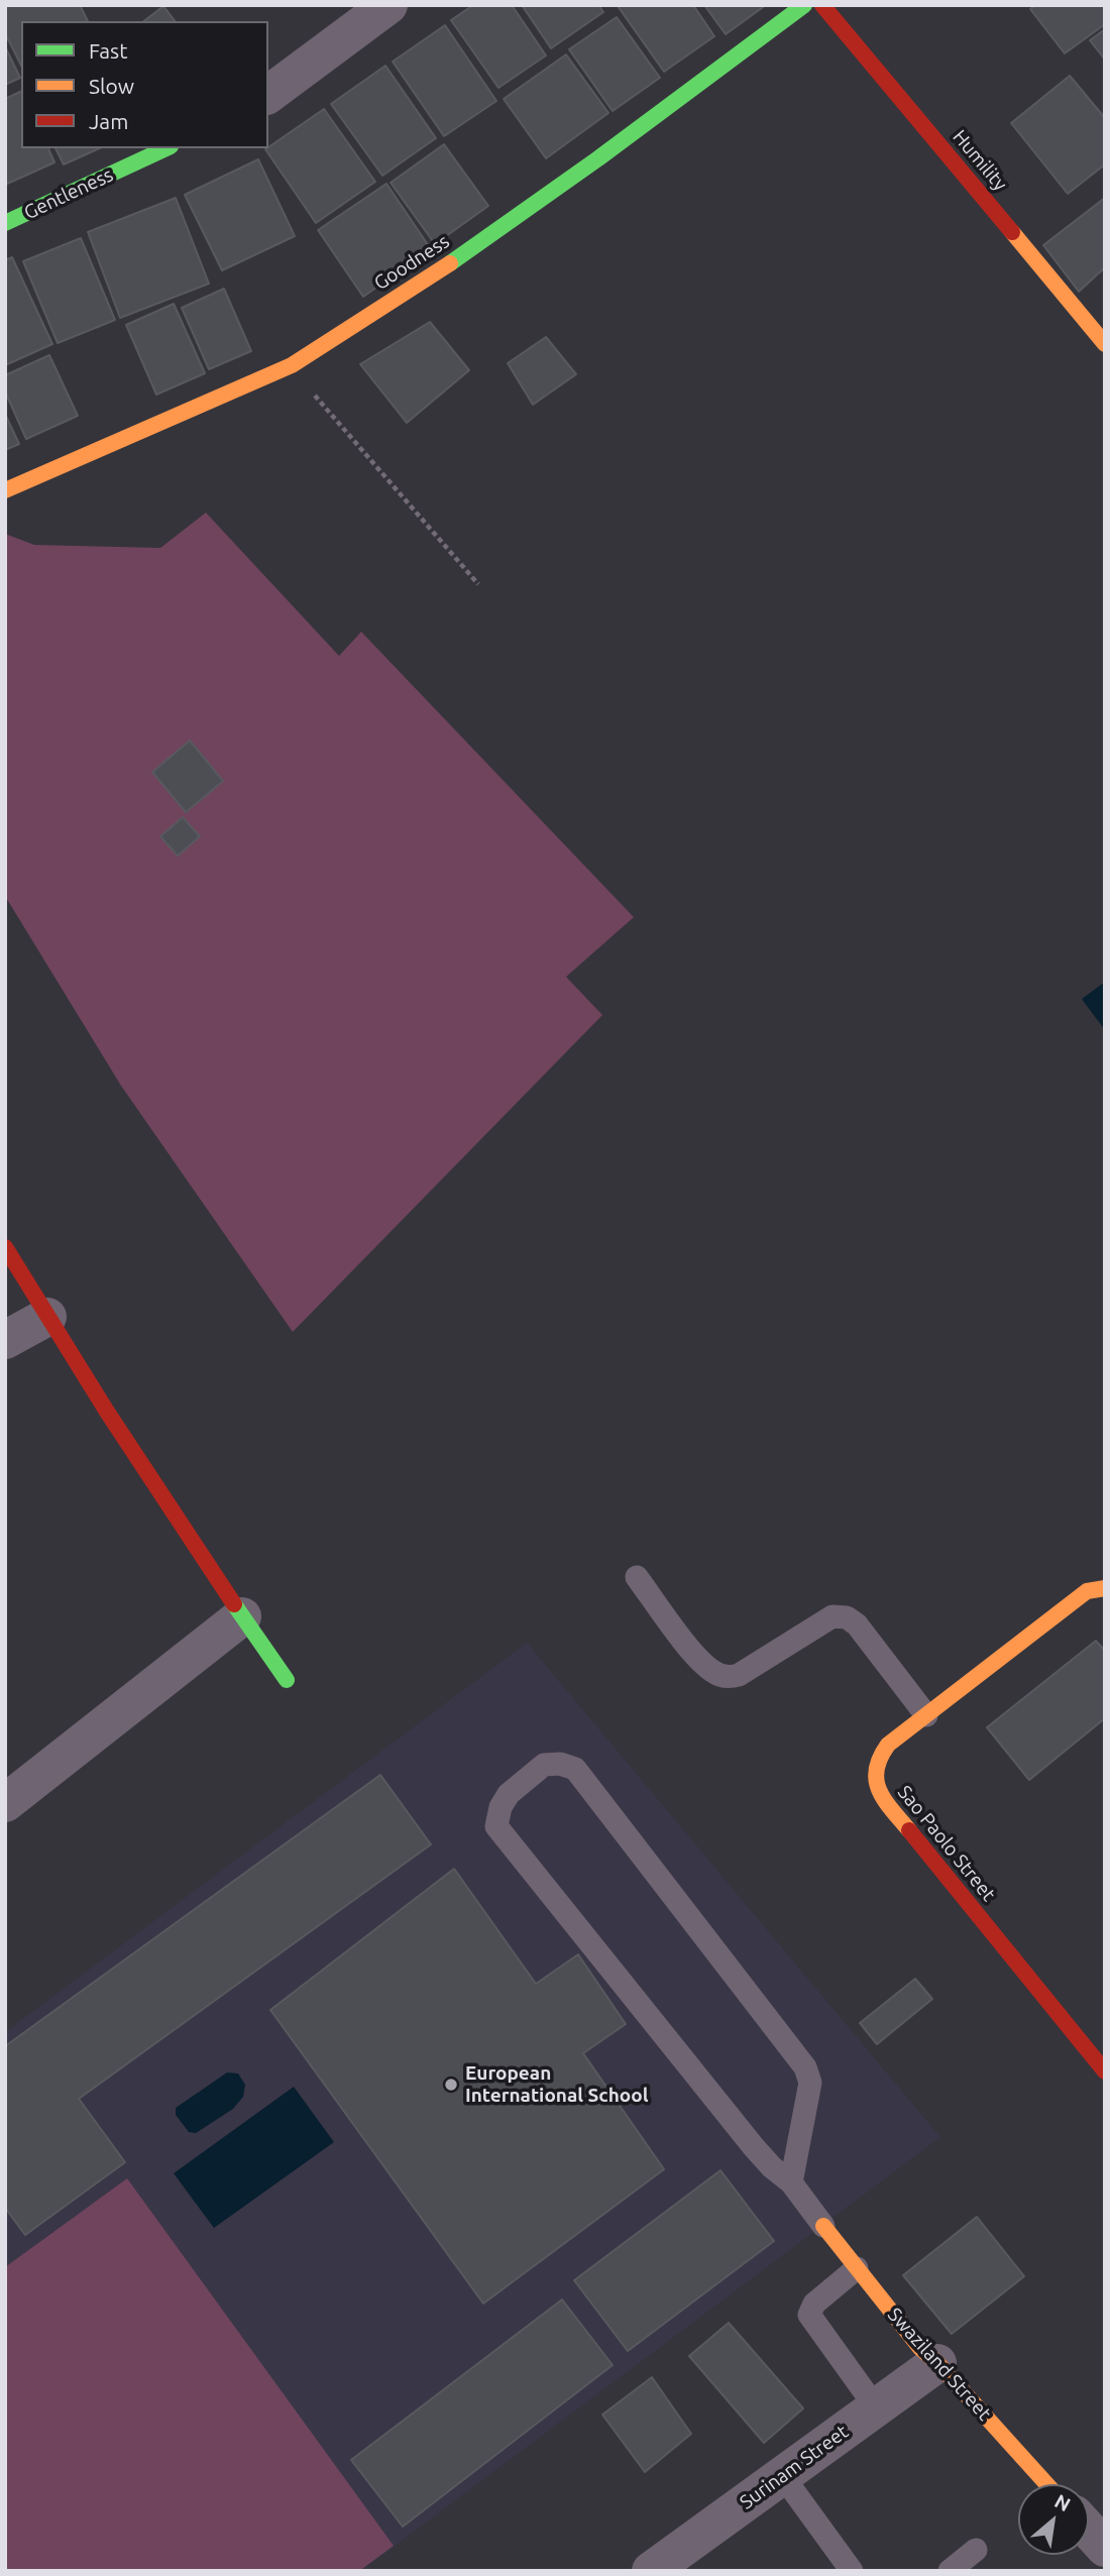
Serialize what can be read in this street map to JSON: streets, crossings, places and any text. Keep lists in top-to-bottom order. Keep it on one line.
{"streets":{"street":["Humility","Gentleness","Goodness","Sao Paolo Street","Swaziland Street","Surinam Street"]},"crossings":[["Swaziland Street","Surinam Street"]],"places":["European International School"],"legend":["Fast","Slow","Jam"],"north":"top right"}
